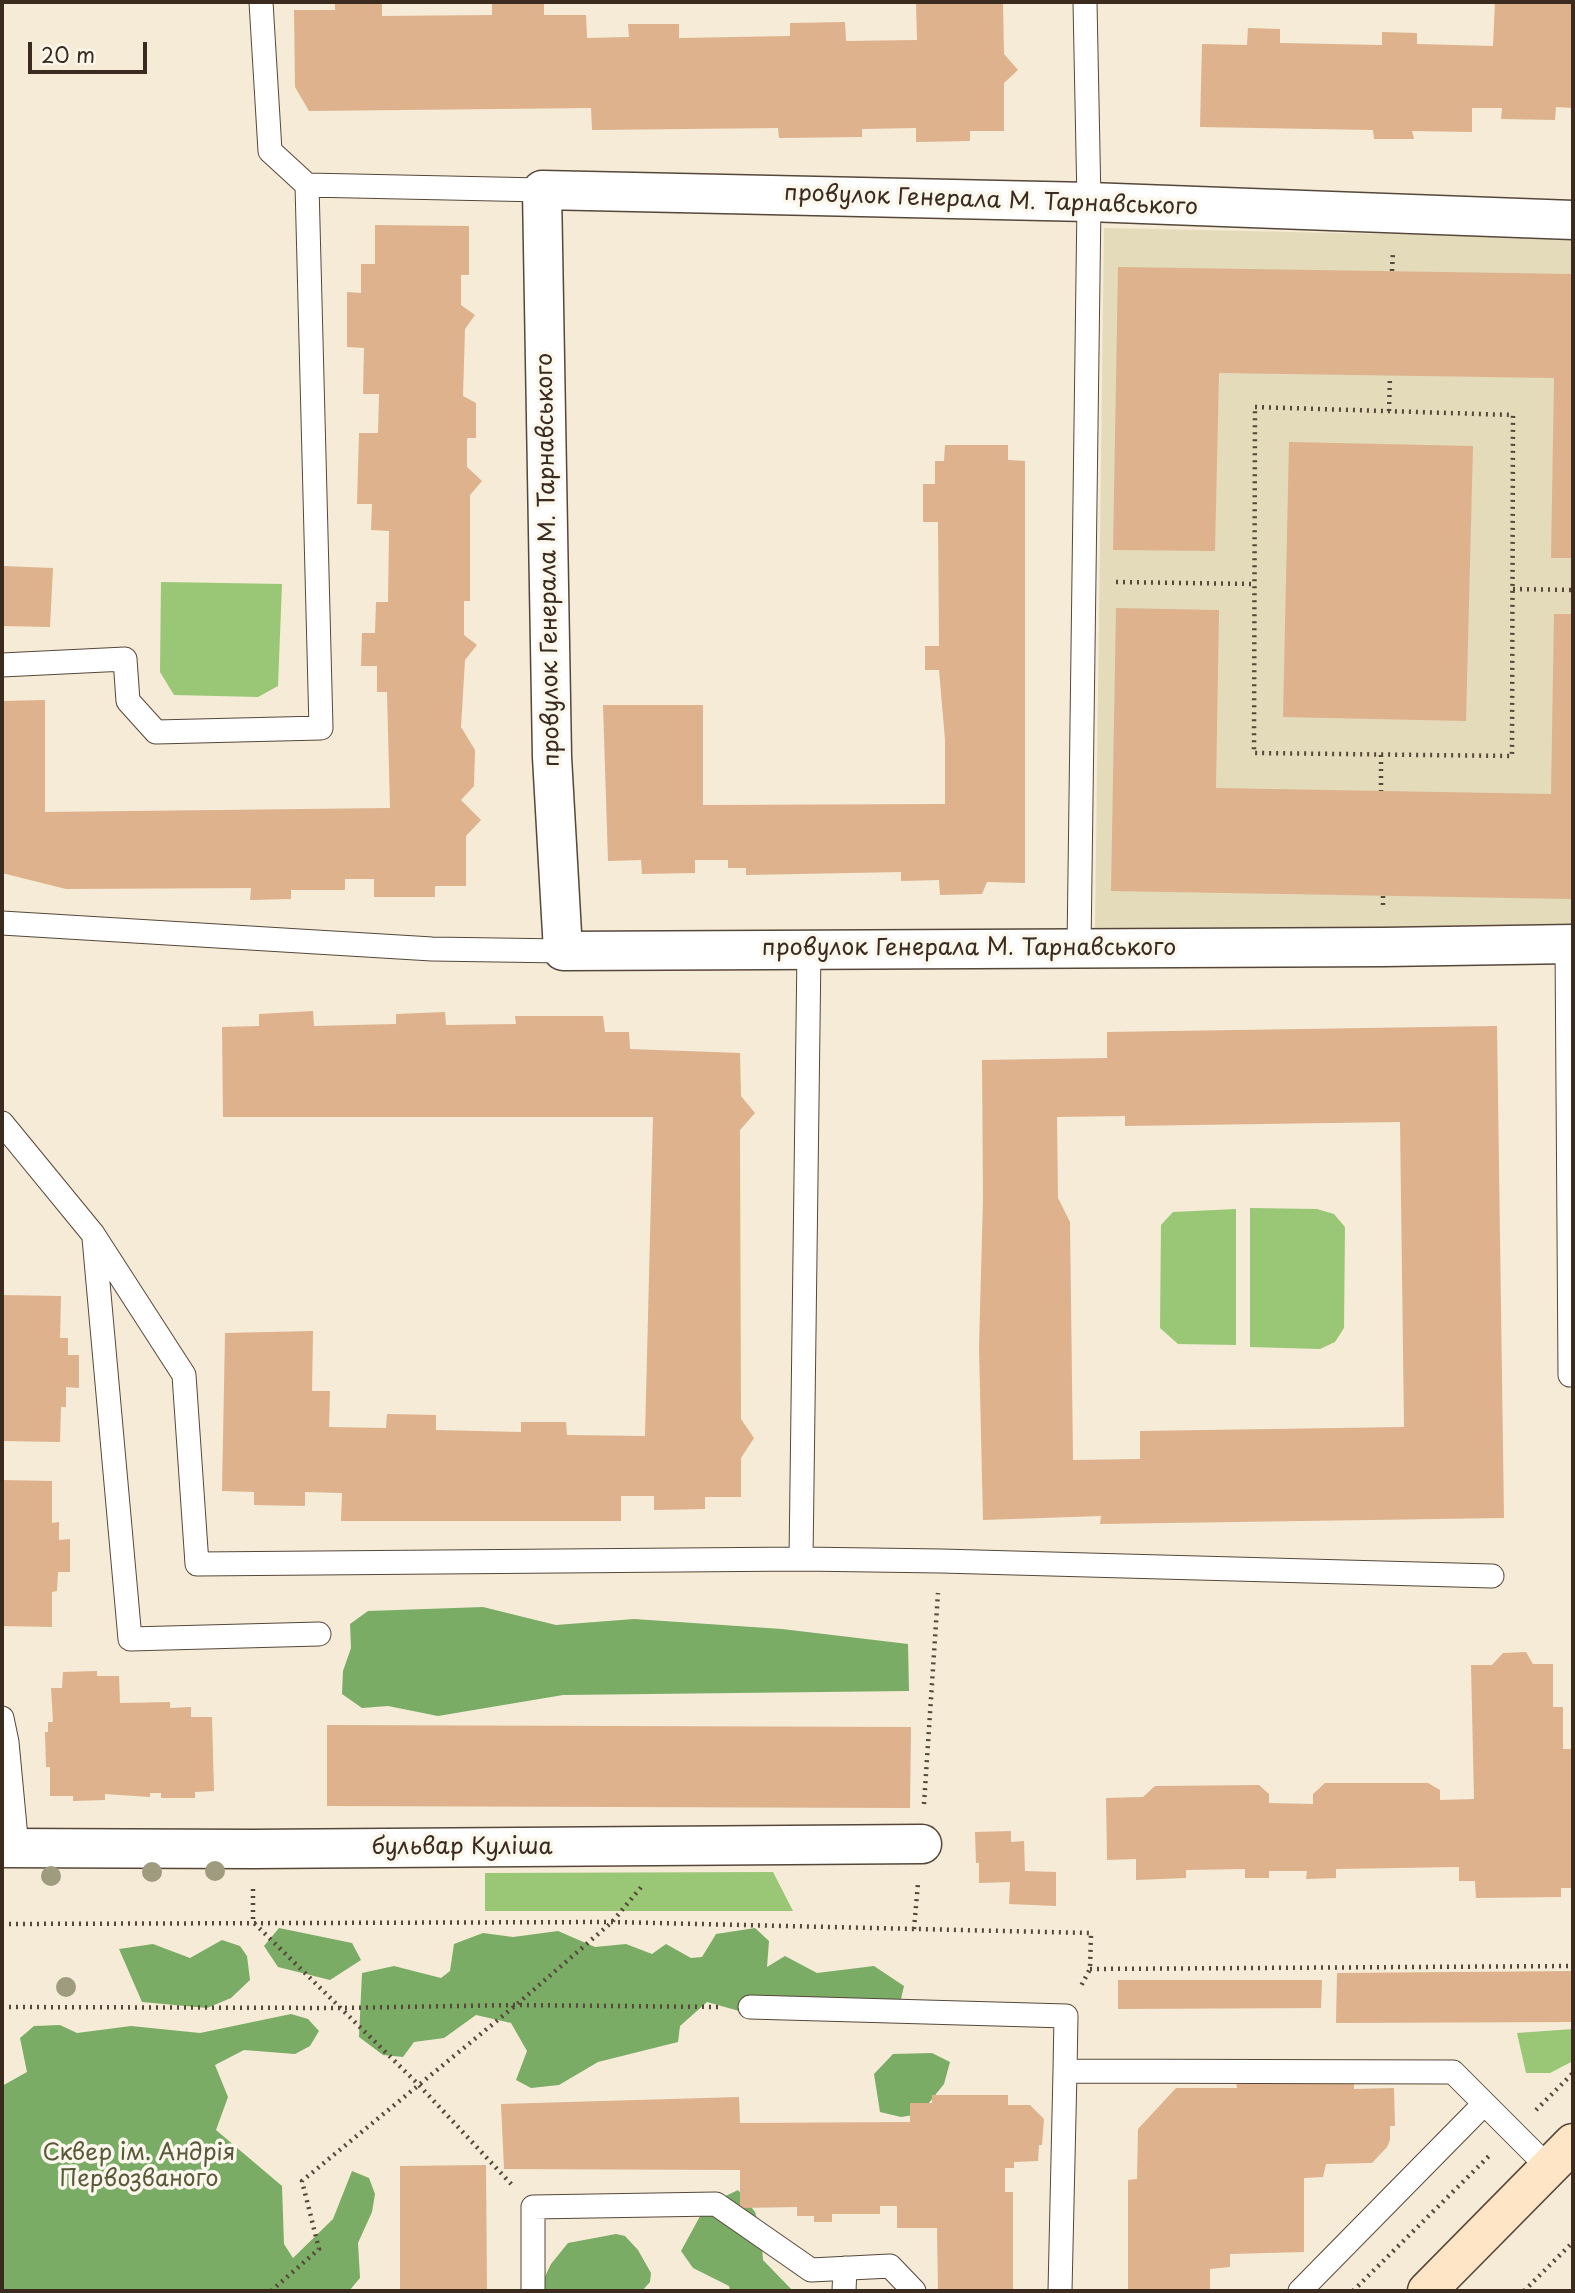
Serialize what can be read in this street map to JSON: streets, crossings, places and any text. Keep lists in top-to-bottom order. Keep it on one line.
{"streets":{"street":["провулок Генерала М. Тарнавського","бульвар Куліша"]},"parks":["Сквер ім. Андрія Первозваного"],"scale_bar":"20 m"}
